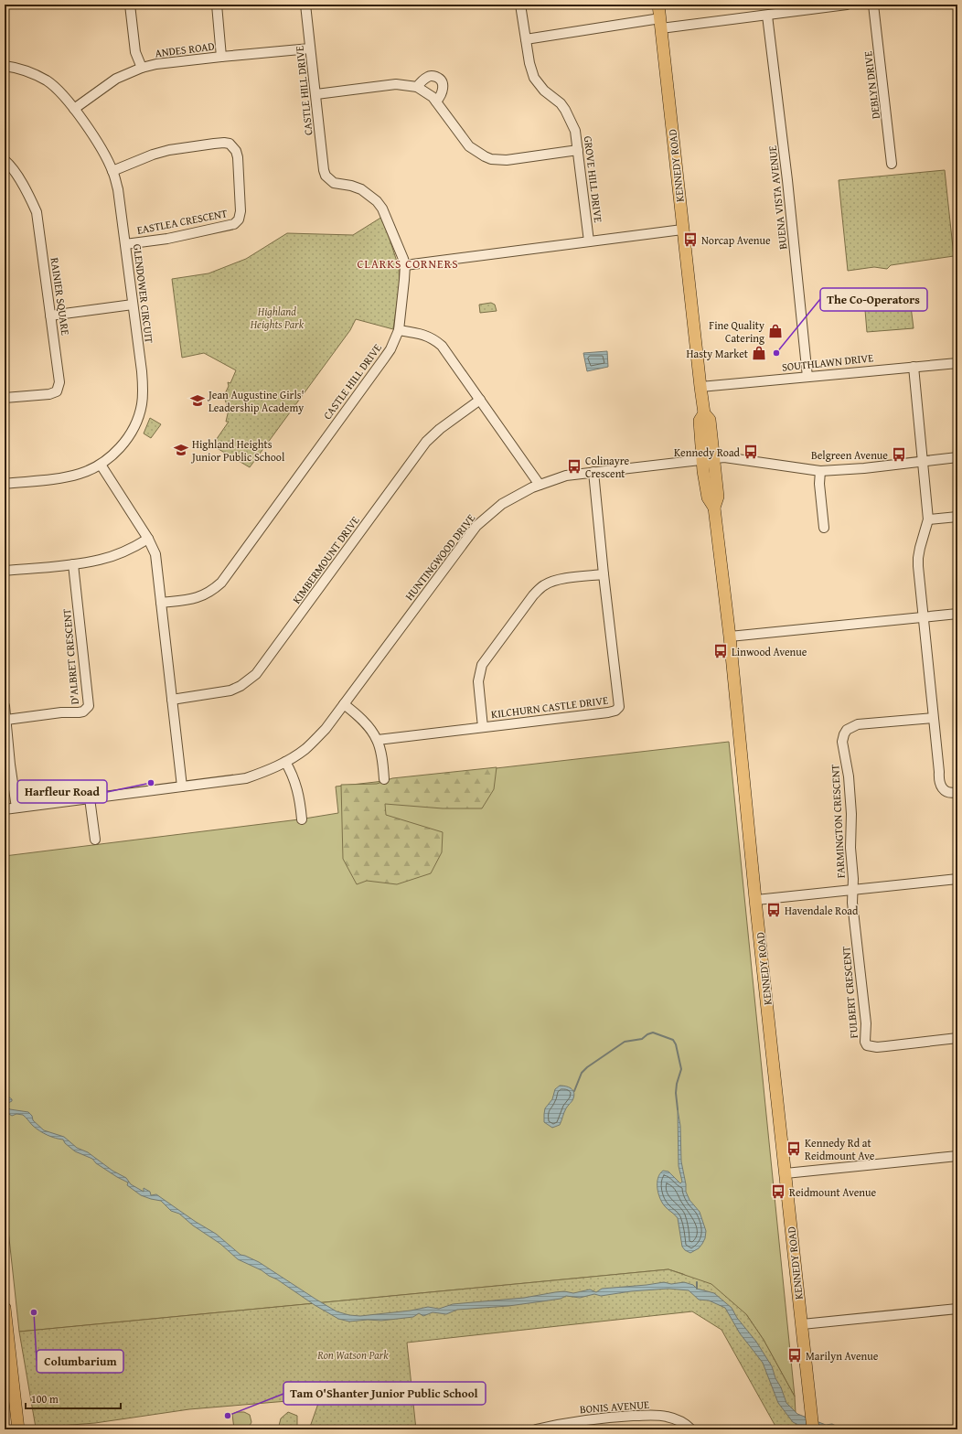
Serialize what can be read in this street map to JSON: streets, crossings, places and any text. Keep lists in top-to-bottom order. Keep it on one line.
{"streets":{"main road":["KENNEDY ROAD"],"street":["ANDES ROAD","DEBLYN DRIVE","CASTLE HILL DRIVE","GROVE HILL DRIVE","BUENA VISTA AVENUE","EASTLEA CRESCENT","GLENDOWER CIRCUIT","RAINIER SQUARE","SOUTHLAWN DRIVE","HUNTINGWOOD DRIVE","KIMBERMOUNT DRIVE","D'ALBRET CRESCENT","KILCHURN CASTLE DRIVE","FARMINGTON CRESCENT","FULBERT CRESCENT","BONIS AVENUE"]},"crossings":[["ANDES ROAD","CASTLE HILL DRIVE"],["ANDES ROAD","GLENDOWER CIRCUIT"],["KENNEDY ROAD","SOUTHLAWN DRIVE"],["KENNEDY ROAD","HUNTINGWOOD DRIVE"],["BUENA VISTA AVENUE","SOUTHLAWN DRIVE"],["EASTLEA CRESCENT","GLENDOWER CIRCUIT"],["HUNTINGWOOD DRIVE","KILCHURN CASTLE DRIVE"],["FARMINGTON CRESCENT","FULBERT CRESCENT"]],"districts":["CLARKS CORNERS"],"parks":["Highland Heights Park","Ron Watson Park"],"places":{"bus stop":["Norcap Avenue","Kennedy Road","Belgreen Avenue","Colinayre Crescent","Linwood Avenue","Havendale Road","Kennedy Rd at Reidmount Ave","Reidmount Avenue","Marilyn Avenue"],"shop":["Fine Quality Catering","Hasty Market"],"other":["The Co-Operators","Harfleur Road","Columbarium","Tam O'Shanter Junior Public School"],"school or university":["Jean Augustine Girls' Leadership Academy","Highland Heights Junior Public School"]},"scale_bar":"100 m"}
